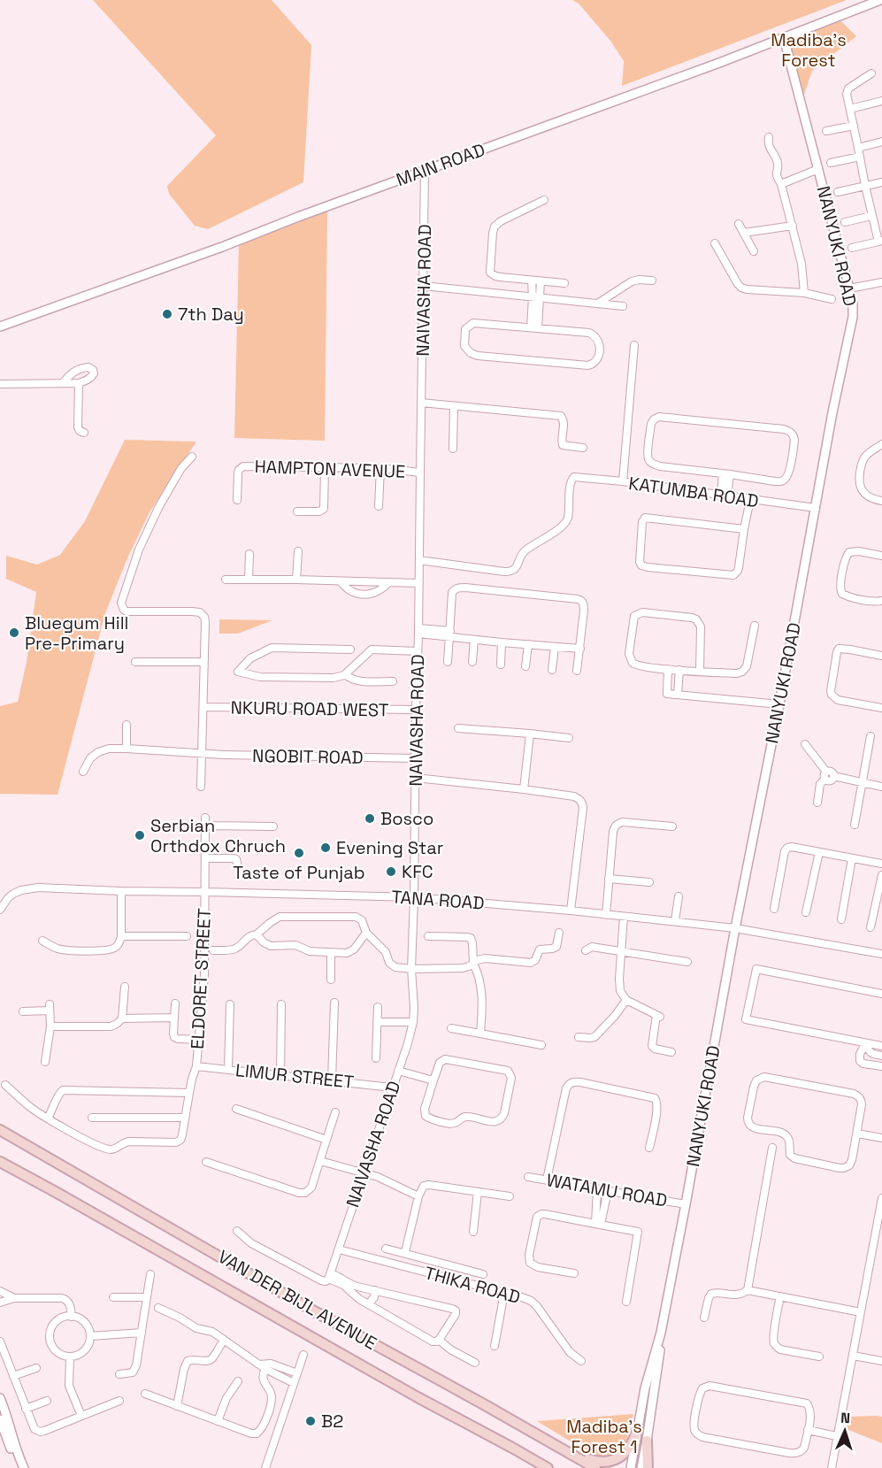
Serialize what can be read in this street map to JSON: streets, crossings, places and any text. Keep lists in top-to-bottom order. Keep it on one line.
{"streets":{"main road":["VAN DER BIJL AVENUE"],"street":["MAIN ROAD","NANYUKI ROAD","NAIVASHA ROAD","HAMPTON AVENUE","KATUMBA ROAD","NKURU ROAD WEST","NGOBIT ROAD","TANA ROAD","ELDORET STREET","LIMUR STREET","WATAMU ROAD","THIKA ROAD"]},"crossings":[["MAIN ROAD","NANYUKI ROAD"],["MAIN ROAD","NAIVASHA ROAD"],["NANYUKI ROAD","KATUMBA ROAD"],["NANYUKI ROAD","TANA ROAD"],["NANYUKI ROAD","WATAMU ROAD"],["NAIVASHA ROAD","HAMPTON AVENUE"],["NAIVASHA ROAD","KATUMBA ROAD"],["NAIVASHA ROAD","NKURU ROAD WEST"],["NAIVASHA ROAD","NGOBIT ROAD"],["NAIVASHA ROAD","TANA ROAD"],["NAIVASHA ROAD","LIMUR STREET"],["NAIVASHA ROAD","THIKA ROAD"],["TANA ROAD","ELDORET STREET"],["ELDORET STREET","LIMUR STREET"]],"parks":["Madiba's Forest","Madiba's Forest 1"],"places":["7th Day","Bluegum Hill Pre-Primary","Bosco","Serbian Orthdox Chruch","Evening Star","Taste of Punjab","KFC","B2"],"north":"top"}
